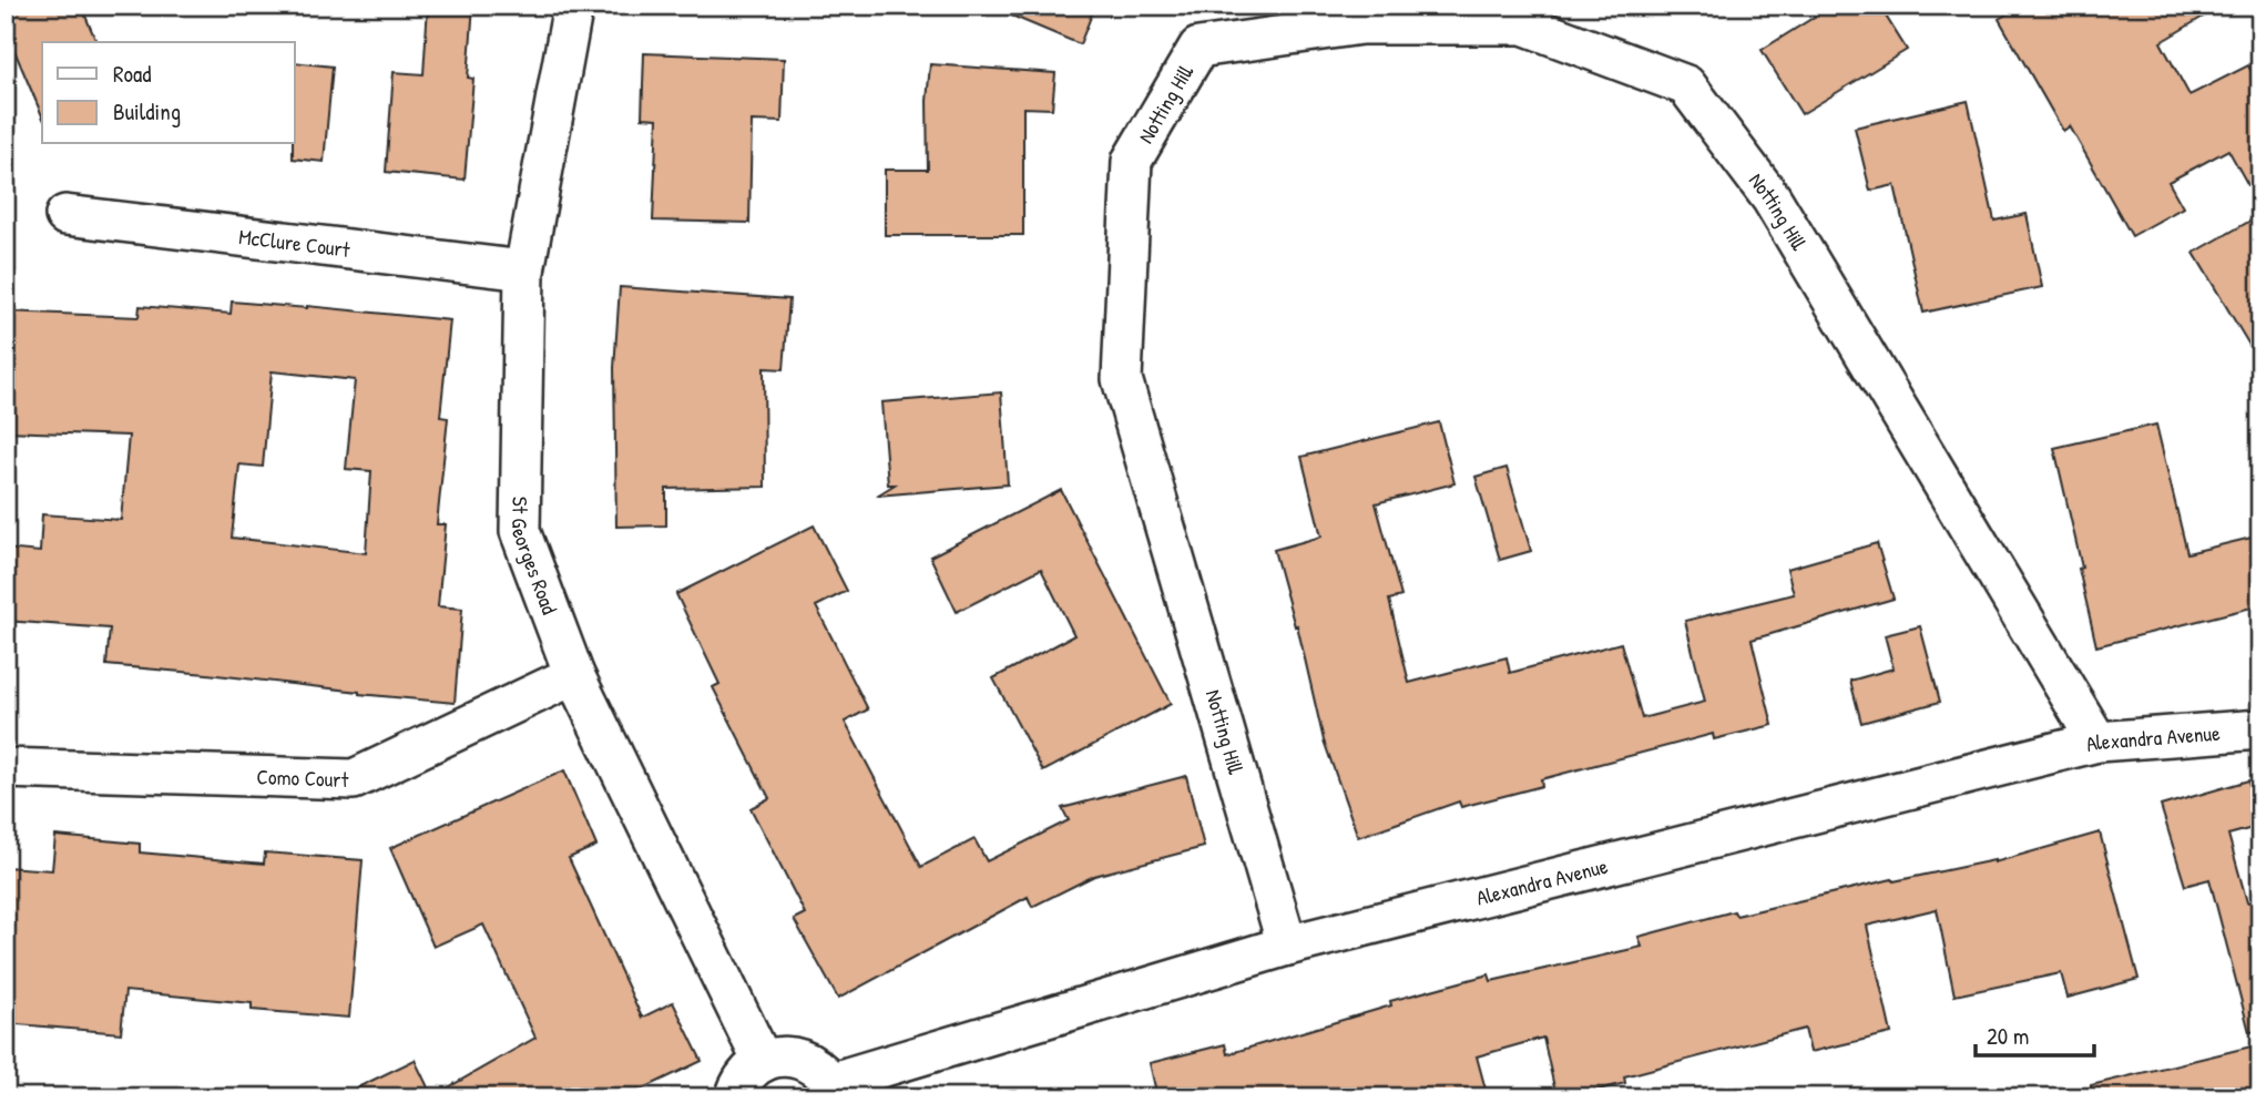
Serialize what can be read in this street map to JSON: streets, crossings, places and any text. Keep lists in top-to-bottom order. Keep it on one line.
{"streets":{"street":["Notting Hill","McClure Court","St Georges Road","Alexandra Avenue","Como Court"]},"crossings":[["Notting Hill","Alexandra Avenue"],["McClure Court","St Georges Road"],["St Georges Road","Como Court"]],"legend":["Road","Building"],"scale_bar":"20 m"}
